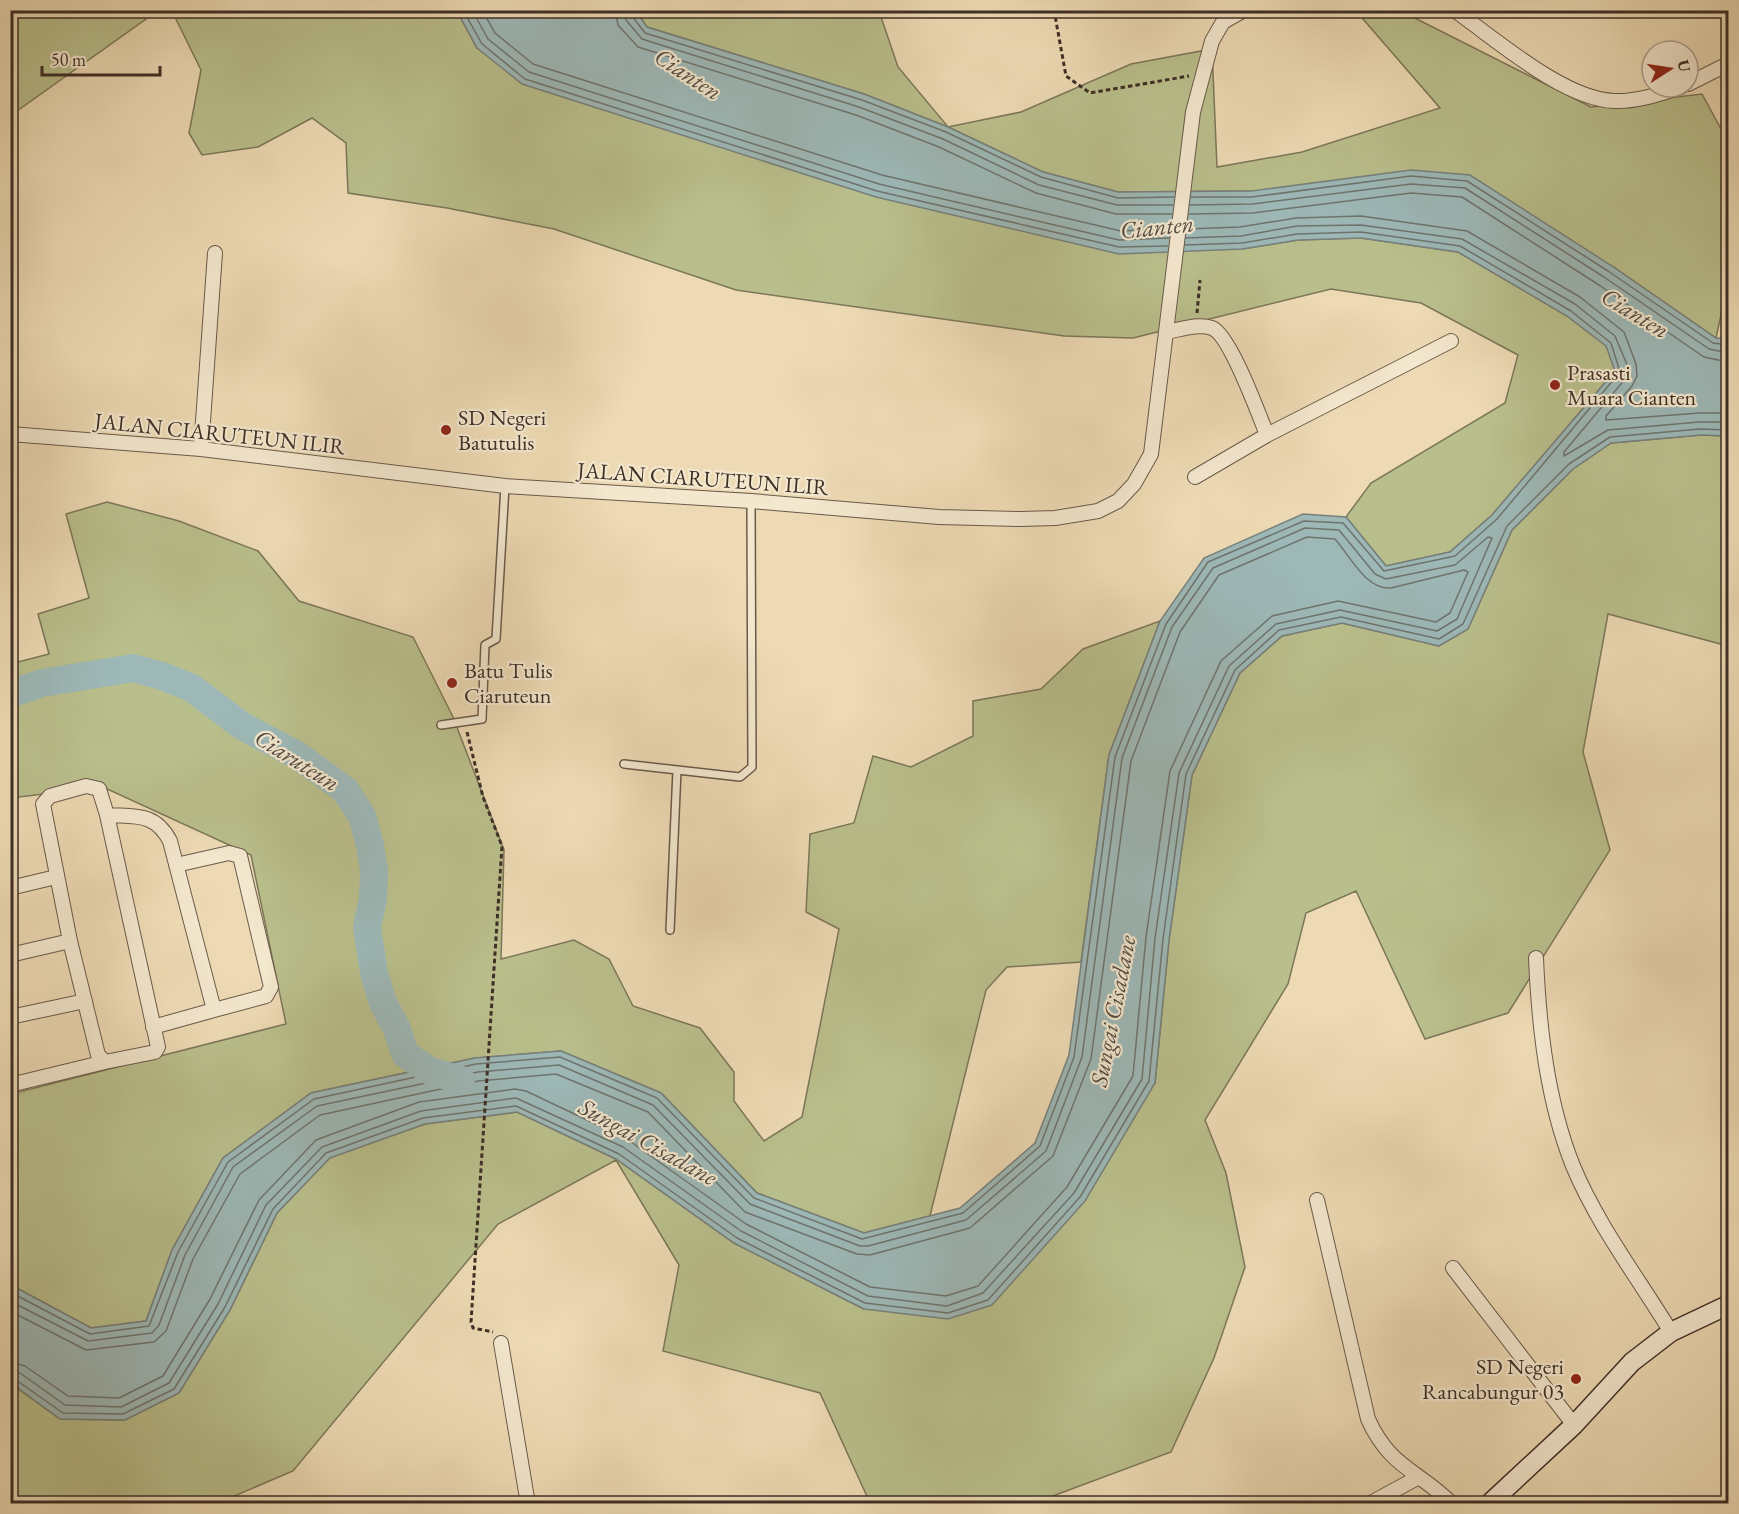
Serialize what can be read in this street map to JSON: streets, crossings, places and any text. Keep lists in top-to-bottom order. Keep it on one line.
{"streets":{"street":["JALAN CIARUTEUN ILIR"]},"water":["Cianten","Ciaruteun","Sungai Cisadane"],"places":["Prasasti Muara Cianten","SD Negeri Batutulis","Batu Tulis Ciaruteun","SD Negeri Rancabungur 03"],"scale_bar":"50 m","north":"right"}
